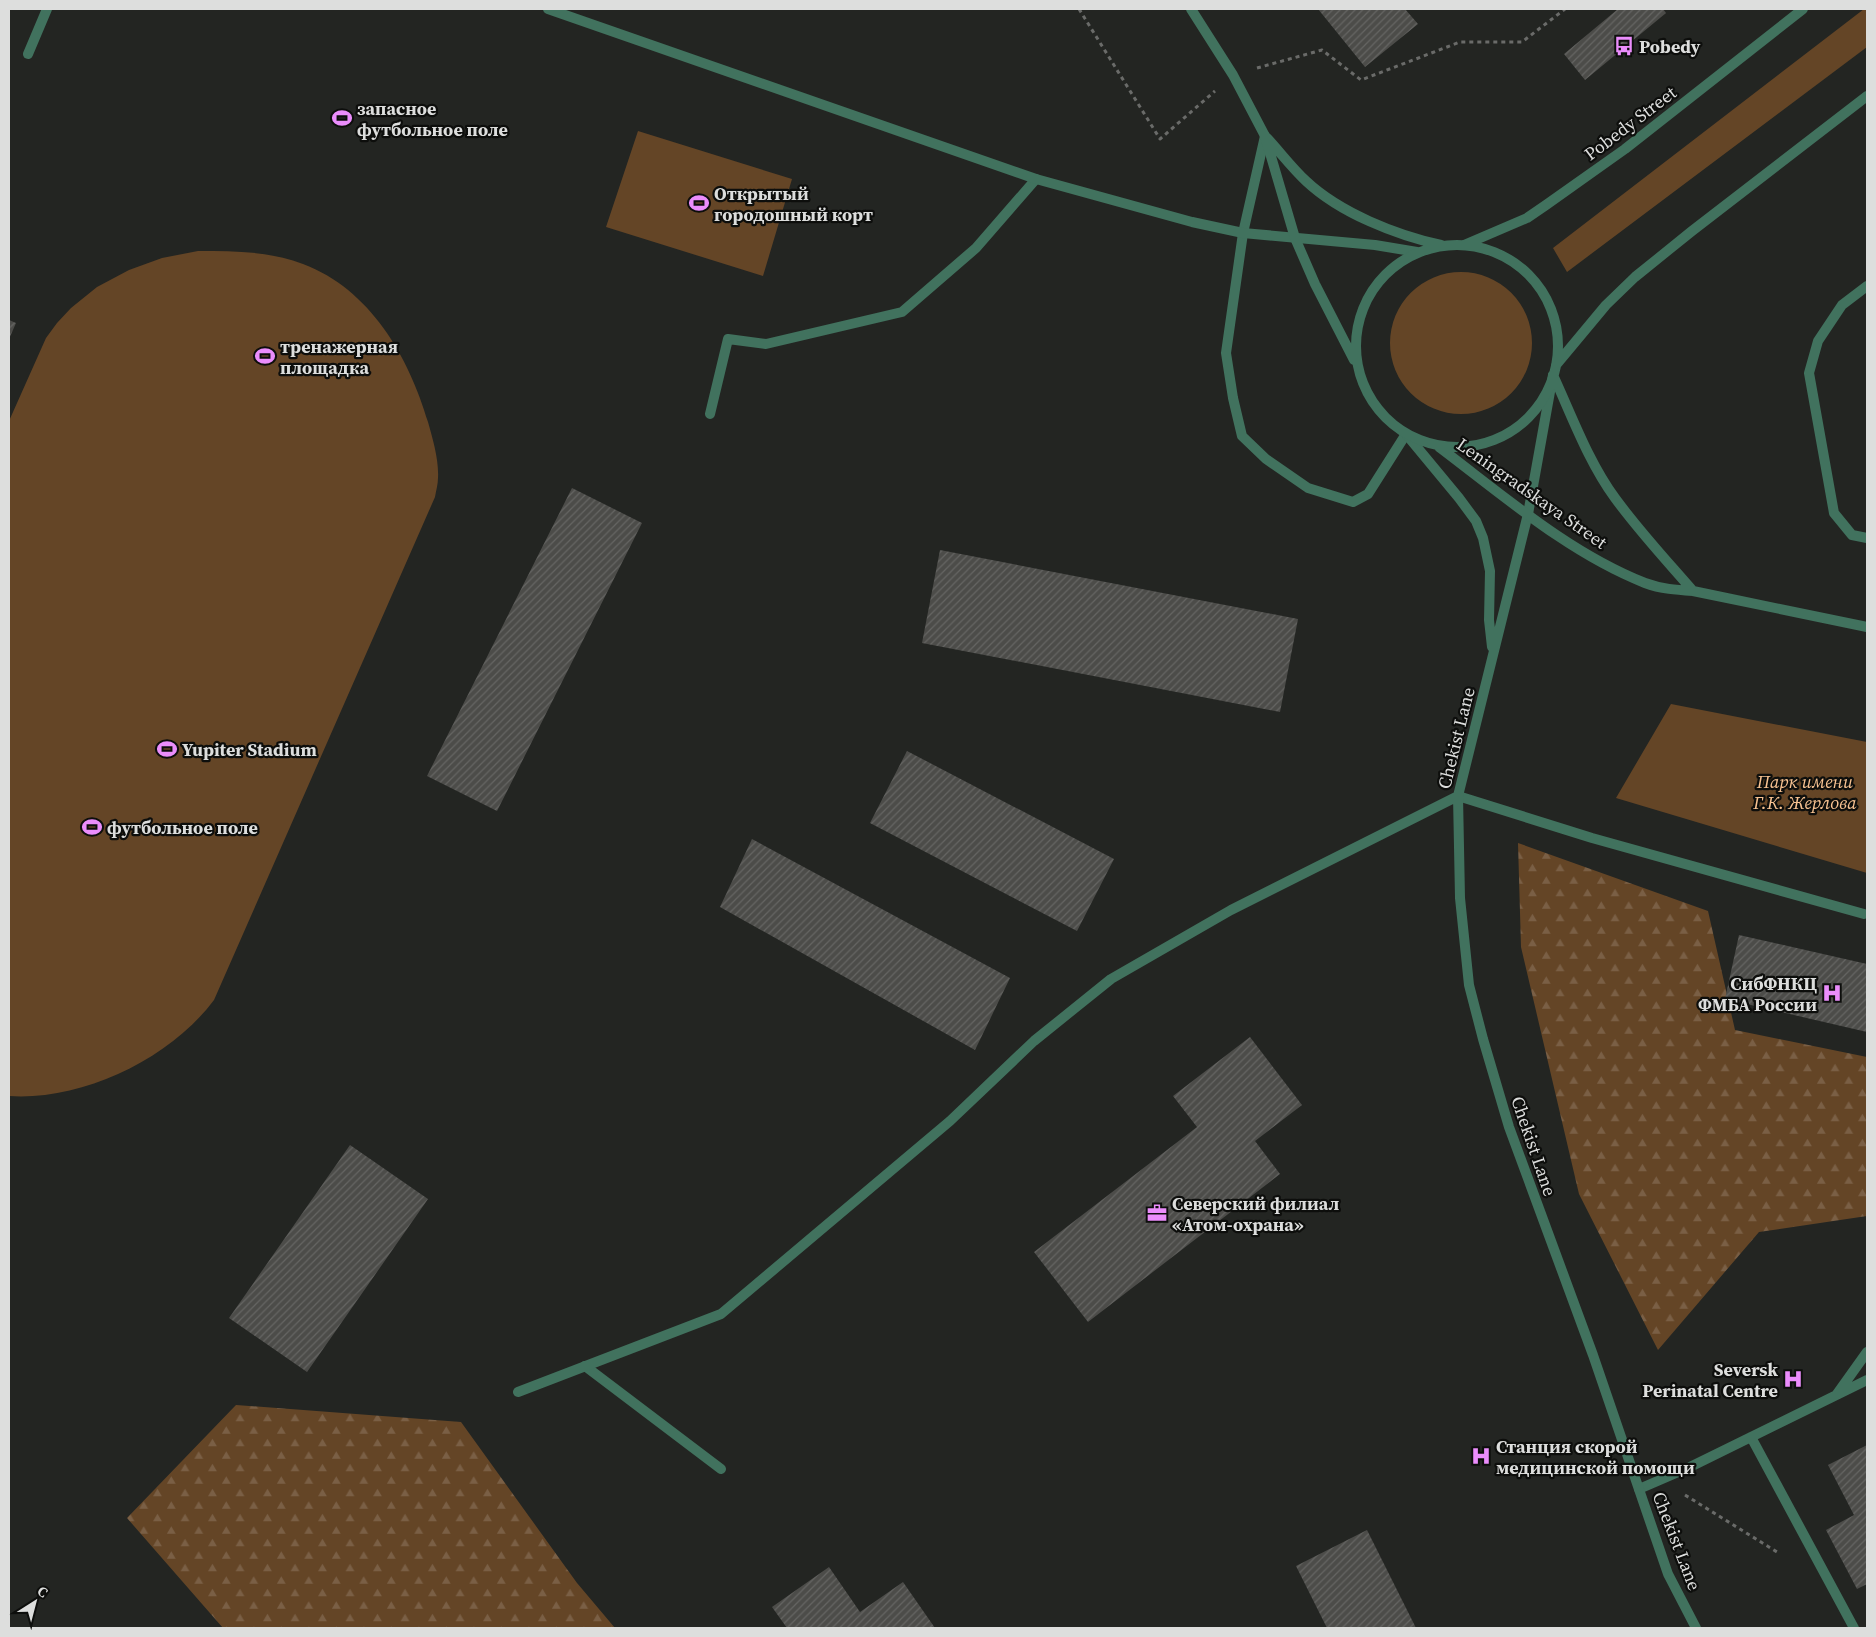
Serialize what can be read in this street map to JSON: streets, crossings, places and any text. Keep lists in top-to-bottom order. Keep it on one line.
{"streets":{"street":["Pobedy Street","Leningradskaya Street","Chekist Lane"]},"crossings":[["Pobedy Street","Chekist Lane"],["Leningradskaya Street","Chekist Lane"]],"parks":["Парк имени Г.К. Жерлова"],"places":{"bus stop":["Pobedy"],"sports":["запасное футбольное поле","Открытый городошный корт","тренажерная площадка","Yupiter Stadium","футбольное поле"],"hospital":["СибФНКЦ ФМБА России","Seversk Perinatal Centre","Станция скорой медицинской помощи"],"office":["Северский филиал «Атом-охрана»"]},"north":"top right"}
